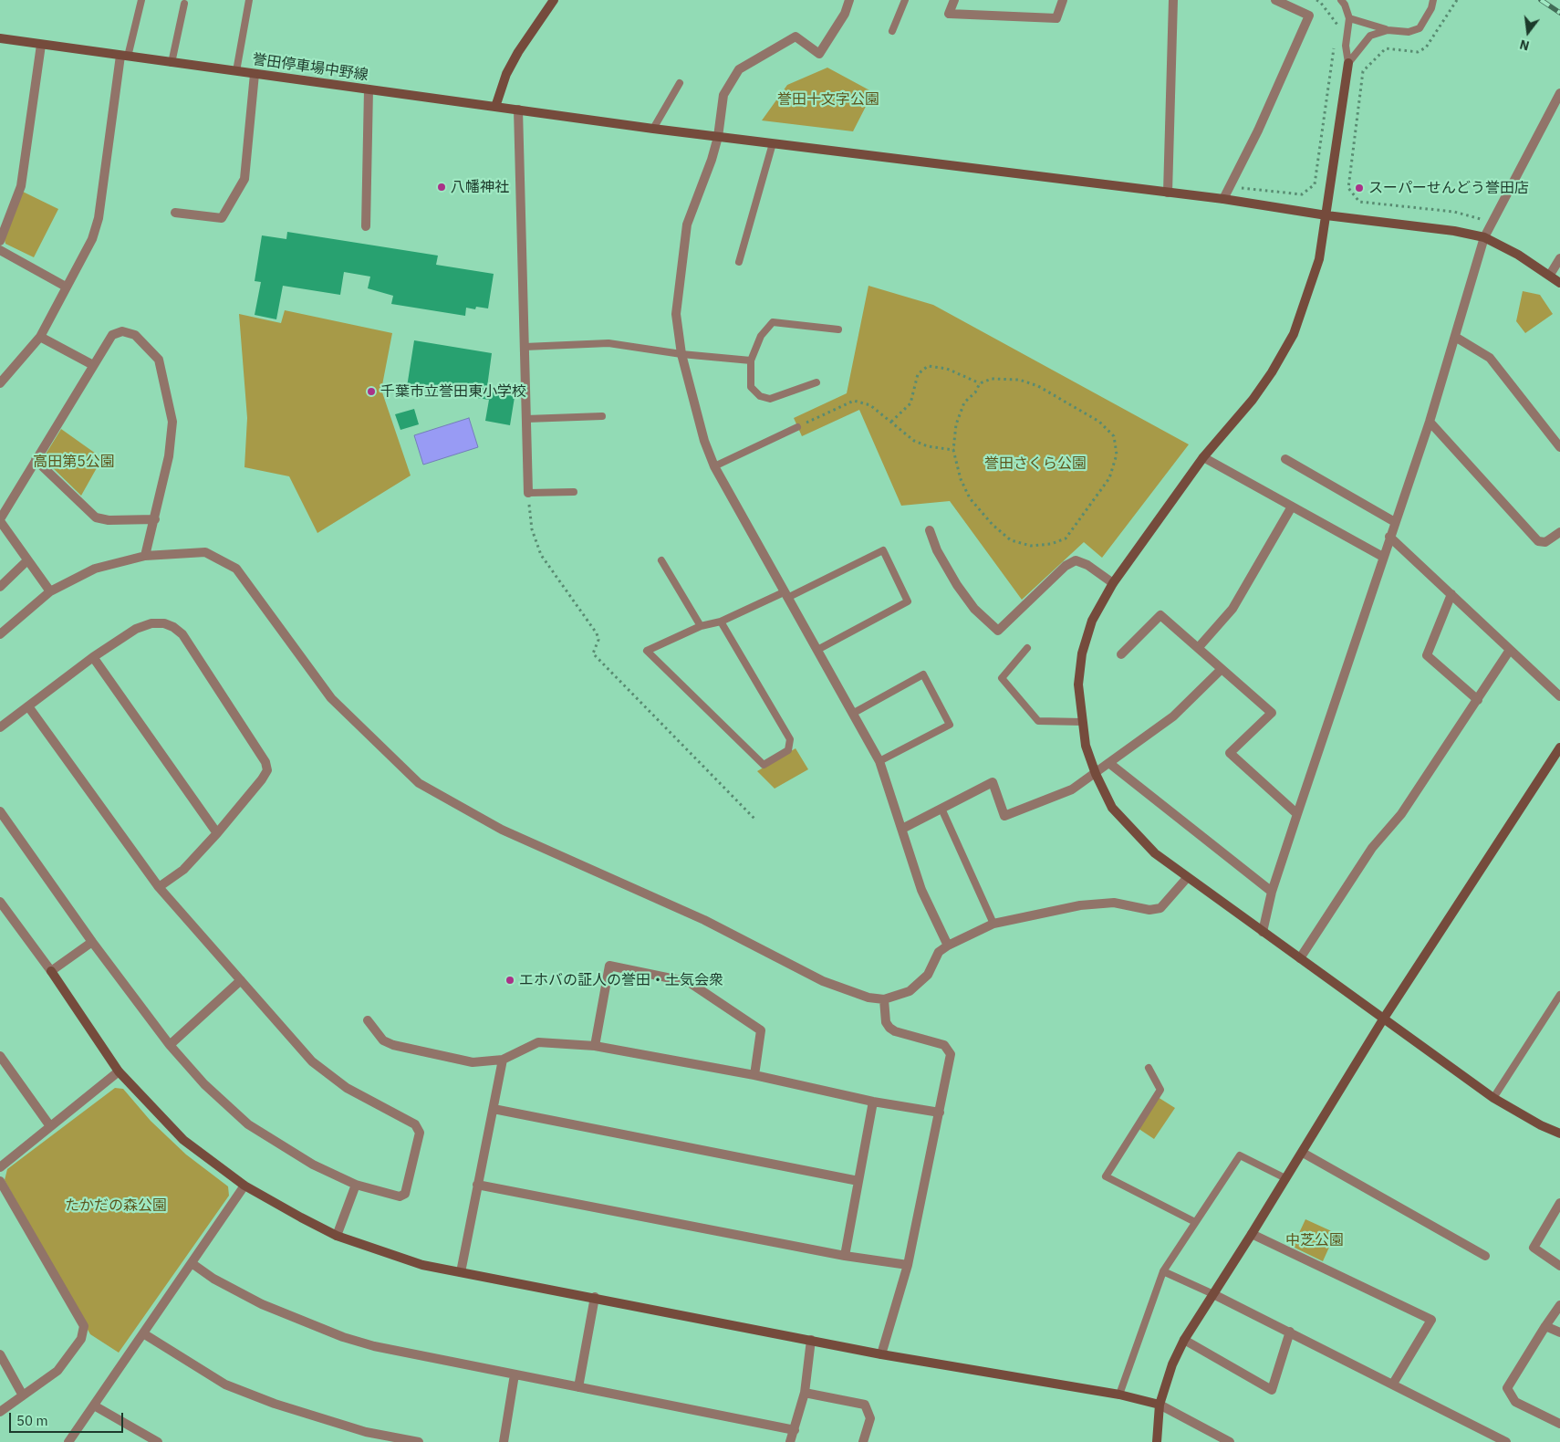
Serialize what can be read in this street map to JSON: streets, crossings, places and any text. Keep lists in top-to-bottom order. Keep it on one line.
{"streets":{"street":["誉田停車場中野線"]},"parks":["誉田十文字公園","高田第5公園","誉田さくら公園","たかだの森公園","中芝公園"],"places":["八幡神社","スーパーせんどう誉田店","千葉市立誉田東小学校","エホバの証人の誉田・土気会衆"],"scale_bar":"50 m","north":"bottom"}
